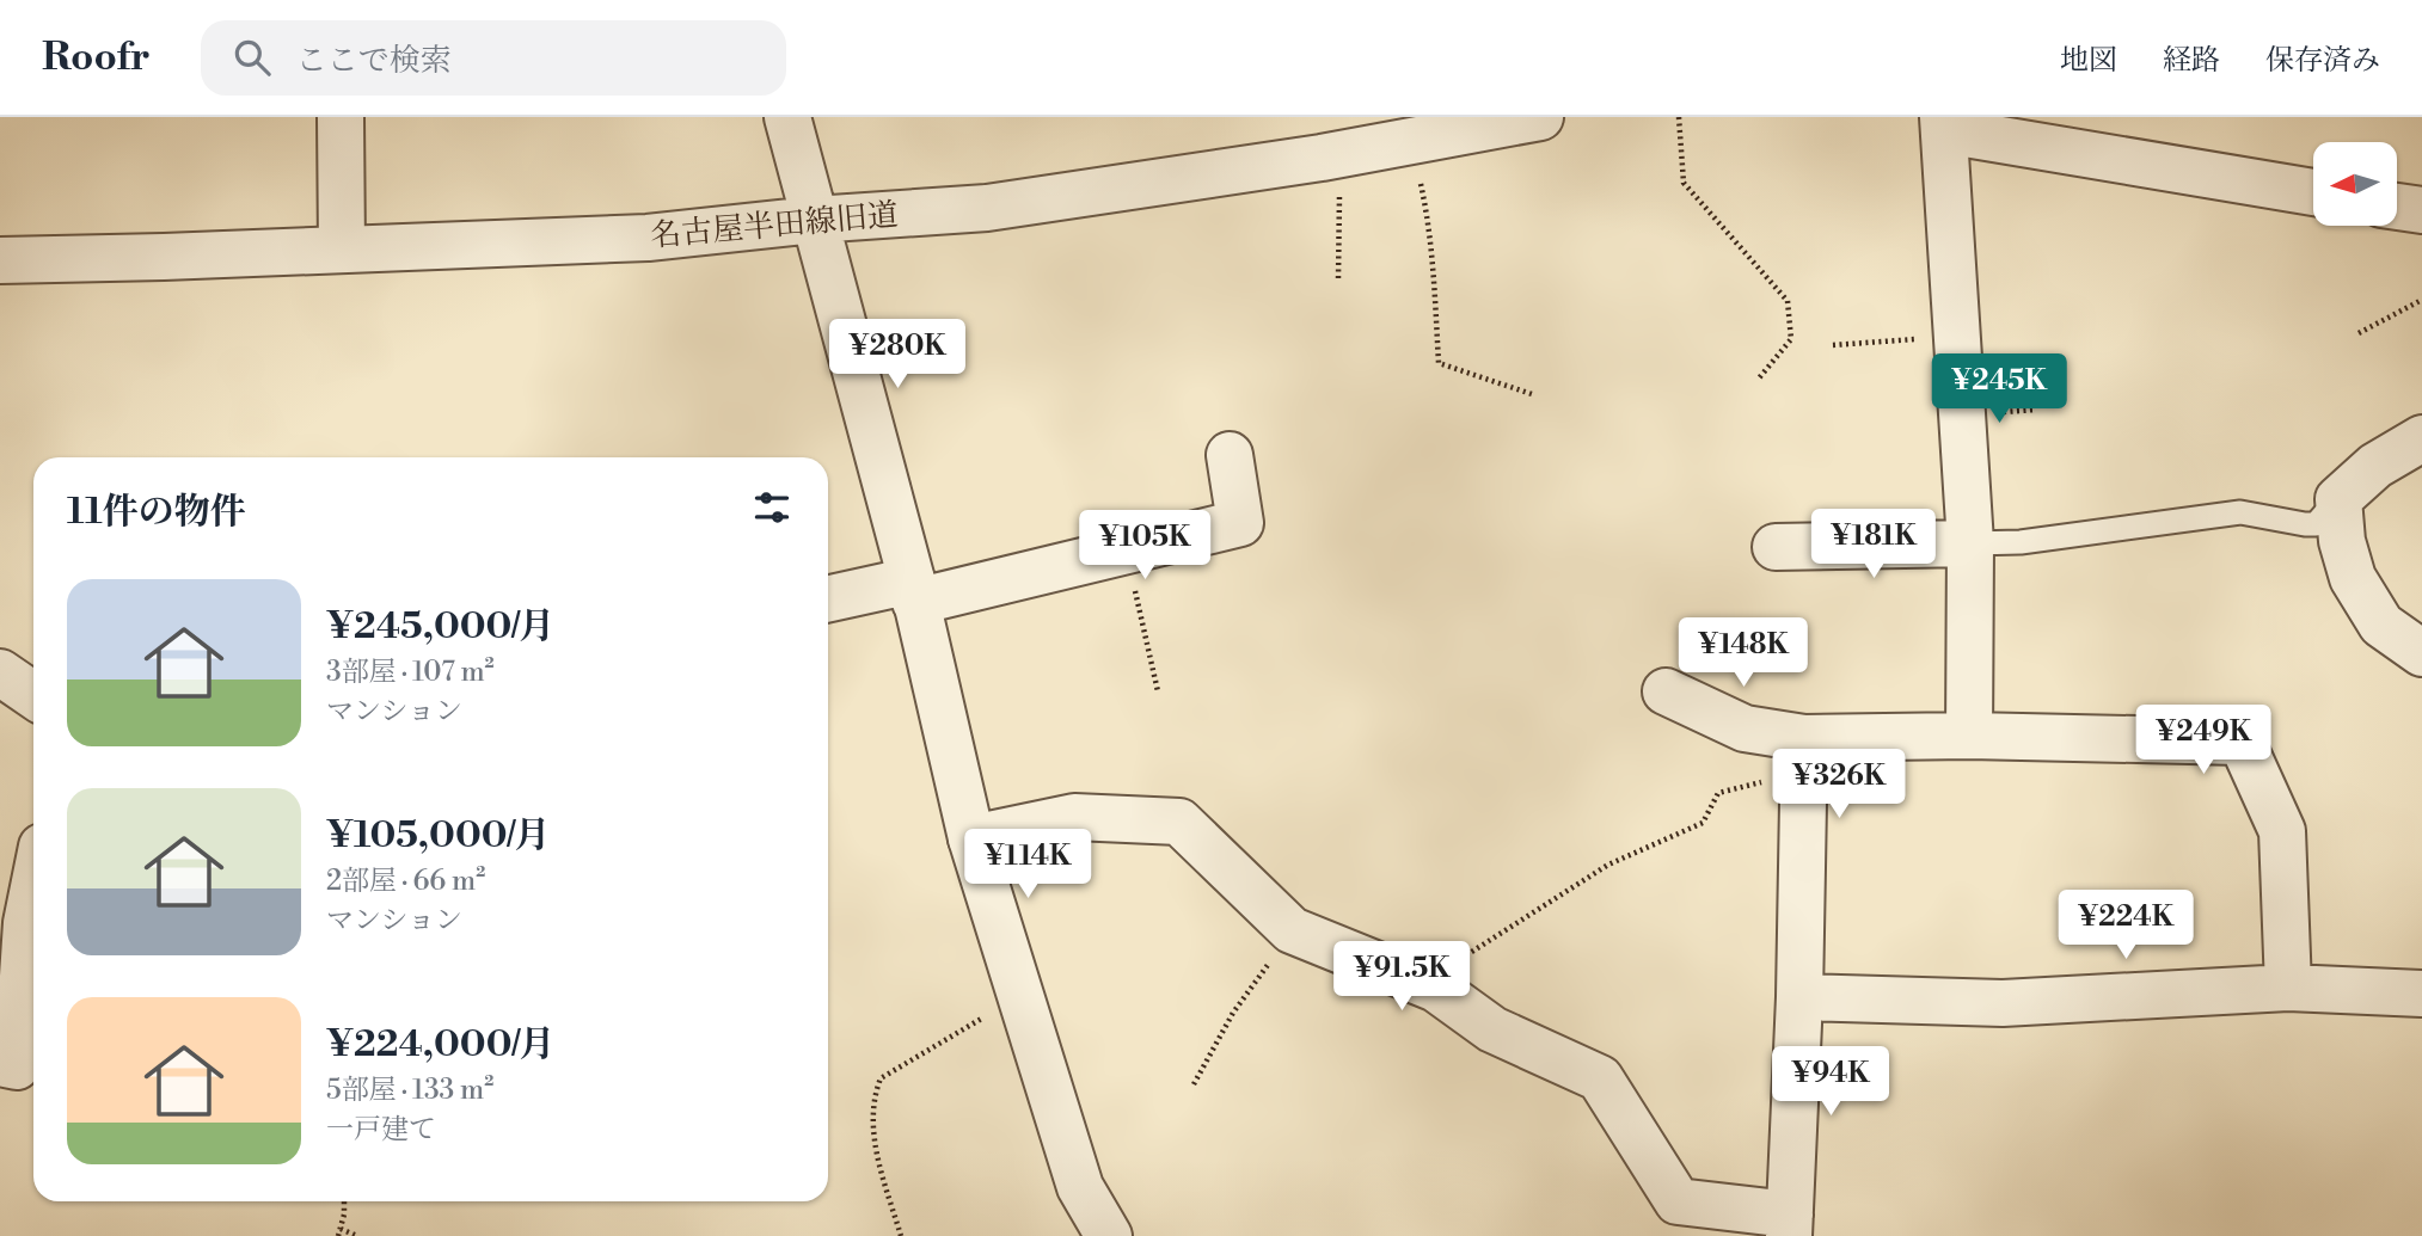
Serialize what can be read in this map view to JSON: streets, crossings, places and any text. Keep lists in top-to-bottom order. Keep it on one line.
{"streets":{"street":["名古屋半田線旧道"]},"north":"left","page":{"header":"Roofr","search":"ここで検索","nav":["地図","経路","保存済み"],"price":["¥280K","¥245K","¥181K","¥105K","¥148K","¥249K","¥326K","¥114K","¥224K","¥91.5K","¥94K"],"heading":"11件の物件","list":[{"name":"¥245,000/月","note":"3部屋 · 107 m² · マンション"},{"name":"¥105,000/月","note":"2部屋 · 66 m² · マンション"},{"name":"¥224,000/月","note":"5部屋 · 133 m² · 一戸建て"}]}}
